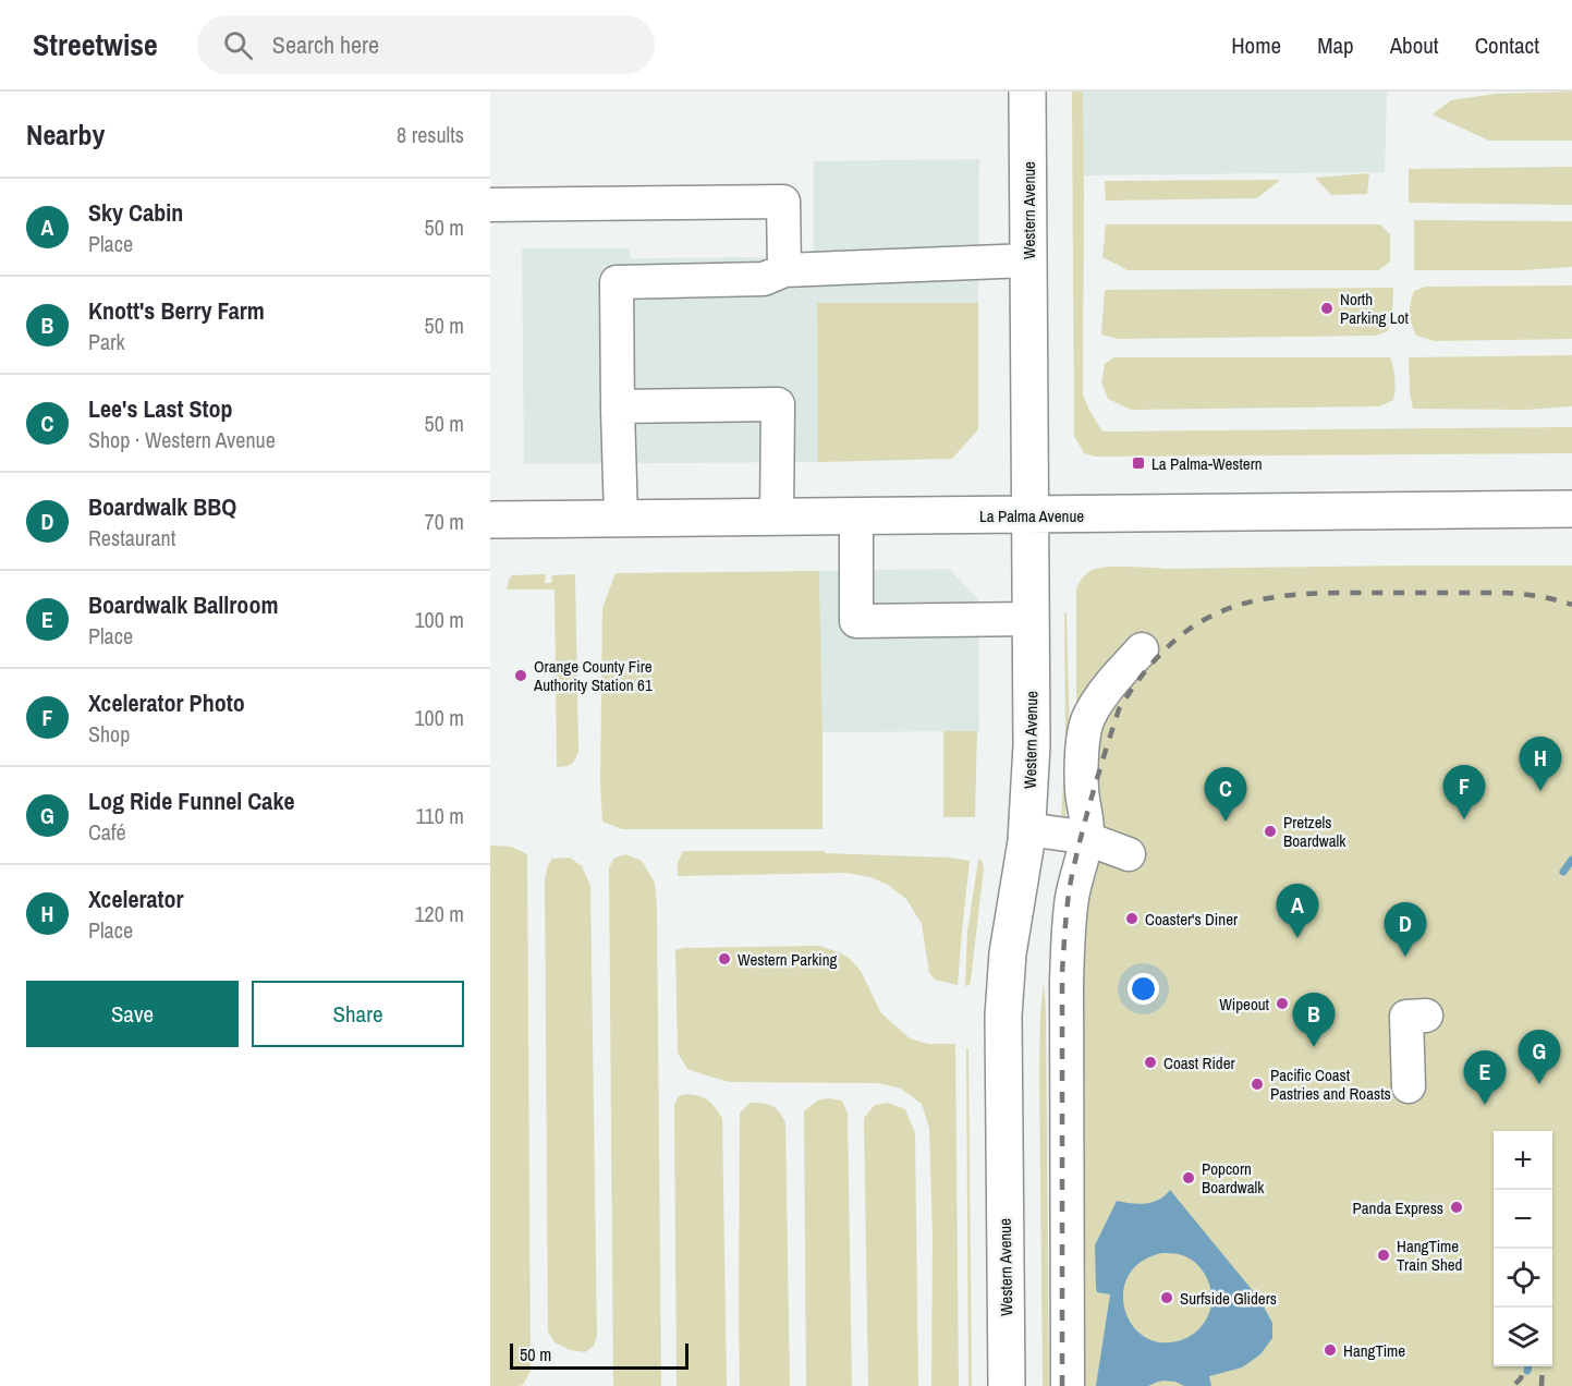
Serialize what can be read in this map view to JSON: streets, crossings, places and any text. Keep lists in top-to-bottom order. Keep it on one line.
{"streets":{"main road":["Western Avenue","La Palma Avenue"]},"crossings":[["Western Avenue","La Palma Avenue"]],"places":{"other":["North Parking Lot","Orange County Fire Authority Station 61","Pretzels Boardwalk","Coaster's Diner","Western Parking","Wipeout","Coast Rider","Pacific Coast Pastries and Roasts","Popcorn Boardwalk","Panda Express","HangTime Train Shed","Surfside Gliders","HangTime"],"transit":["La Palma-Western"]},"scale_bar":"50 m","page":{"header":"Streetwise","search":"Search here","nav":["Home","Map","About","Contact"],"heading":["Nearby","8 results"],"list":[{"mark":"A","name":"Sky Cabin","note":"Place","value":"50 m"},{"mark":"B","name":"Knott's Berry Farm","note":"Park","value":"50 m"},{"mark":"C","name":"Lee's Last Stop","note":"Shop · Western Avenue","value":"50 m"},{"mark":"D","name":"Boardwalk BBQ","note":"Restaurant","value":"70 m"},{"mark":"E","name":"Boardwalk Ballroom","note":"Place","value":"100 m"},{"mark":"F","name":"Xcelerator Photo","note":"Shop","value":"100 m"},{"mark":"G","name":"Log Ride Funnel Cake","note":"Café","value":"110 m"},{"mark":"H","name":"Xcelerator","note":"Place","value":"120 m"}],"pins":["H","F","C","A","D","B","G","E"],"buttons":["Save","Share"],"map_buttons":["+","−"],"scale":"50 m"}}
